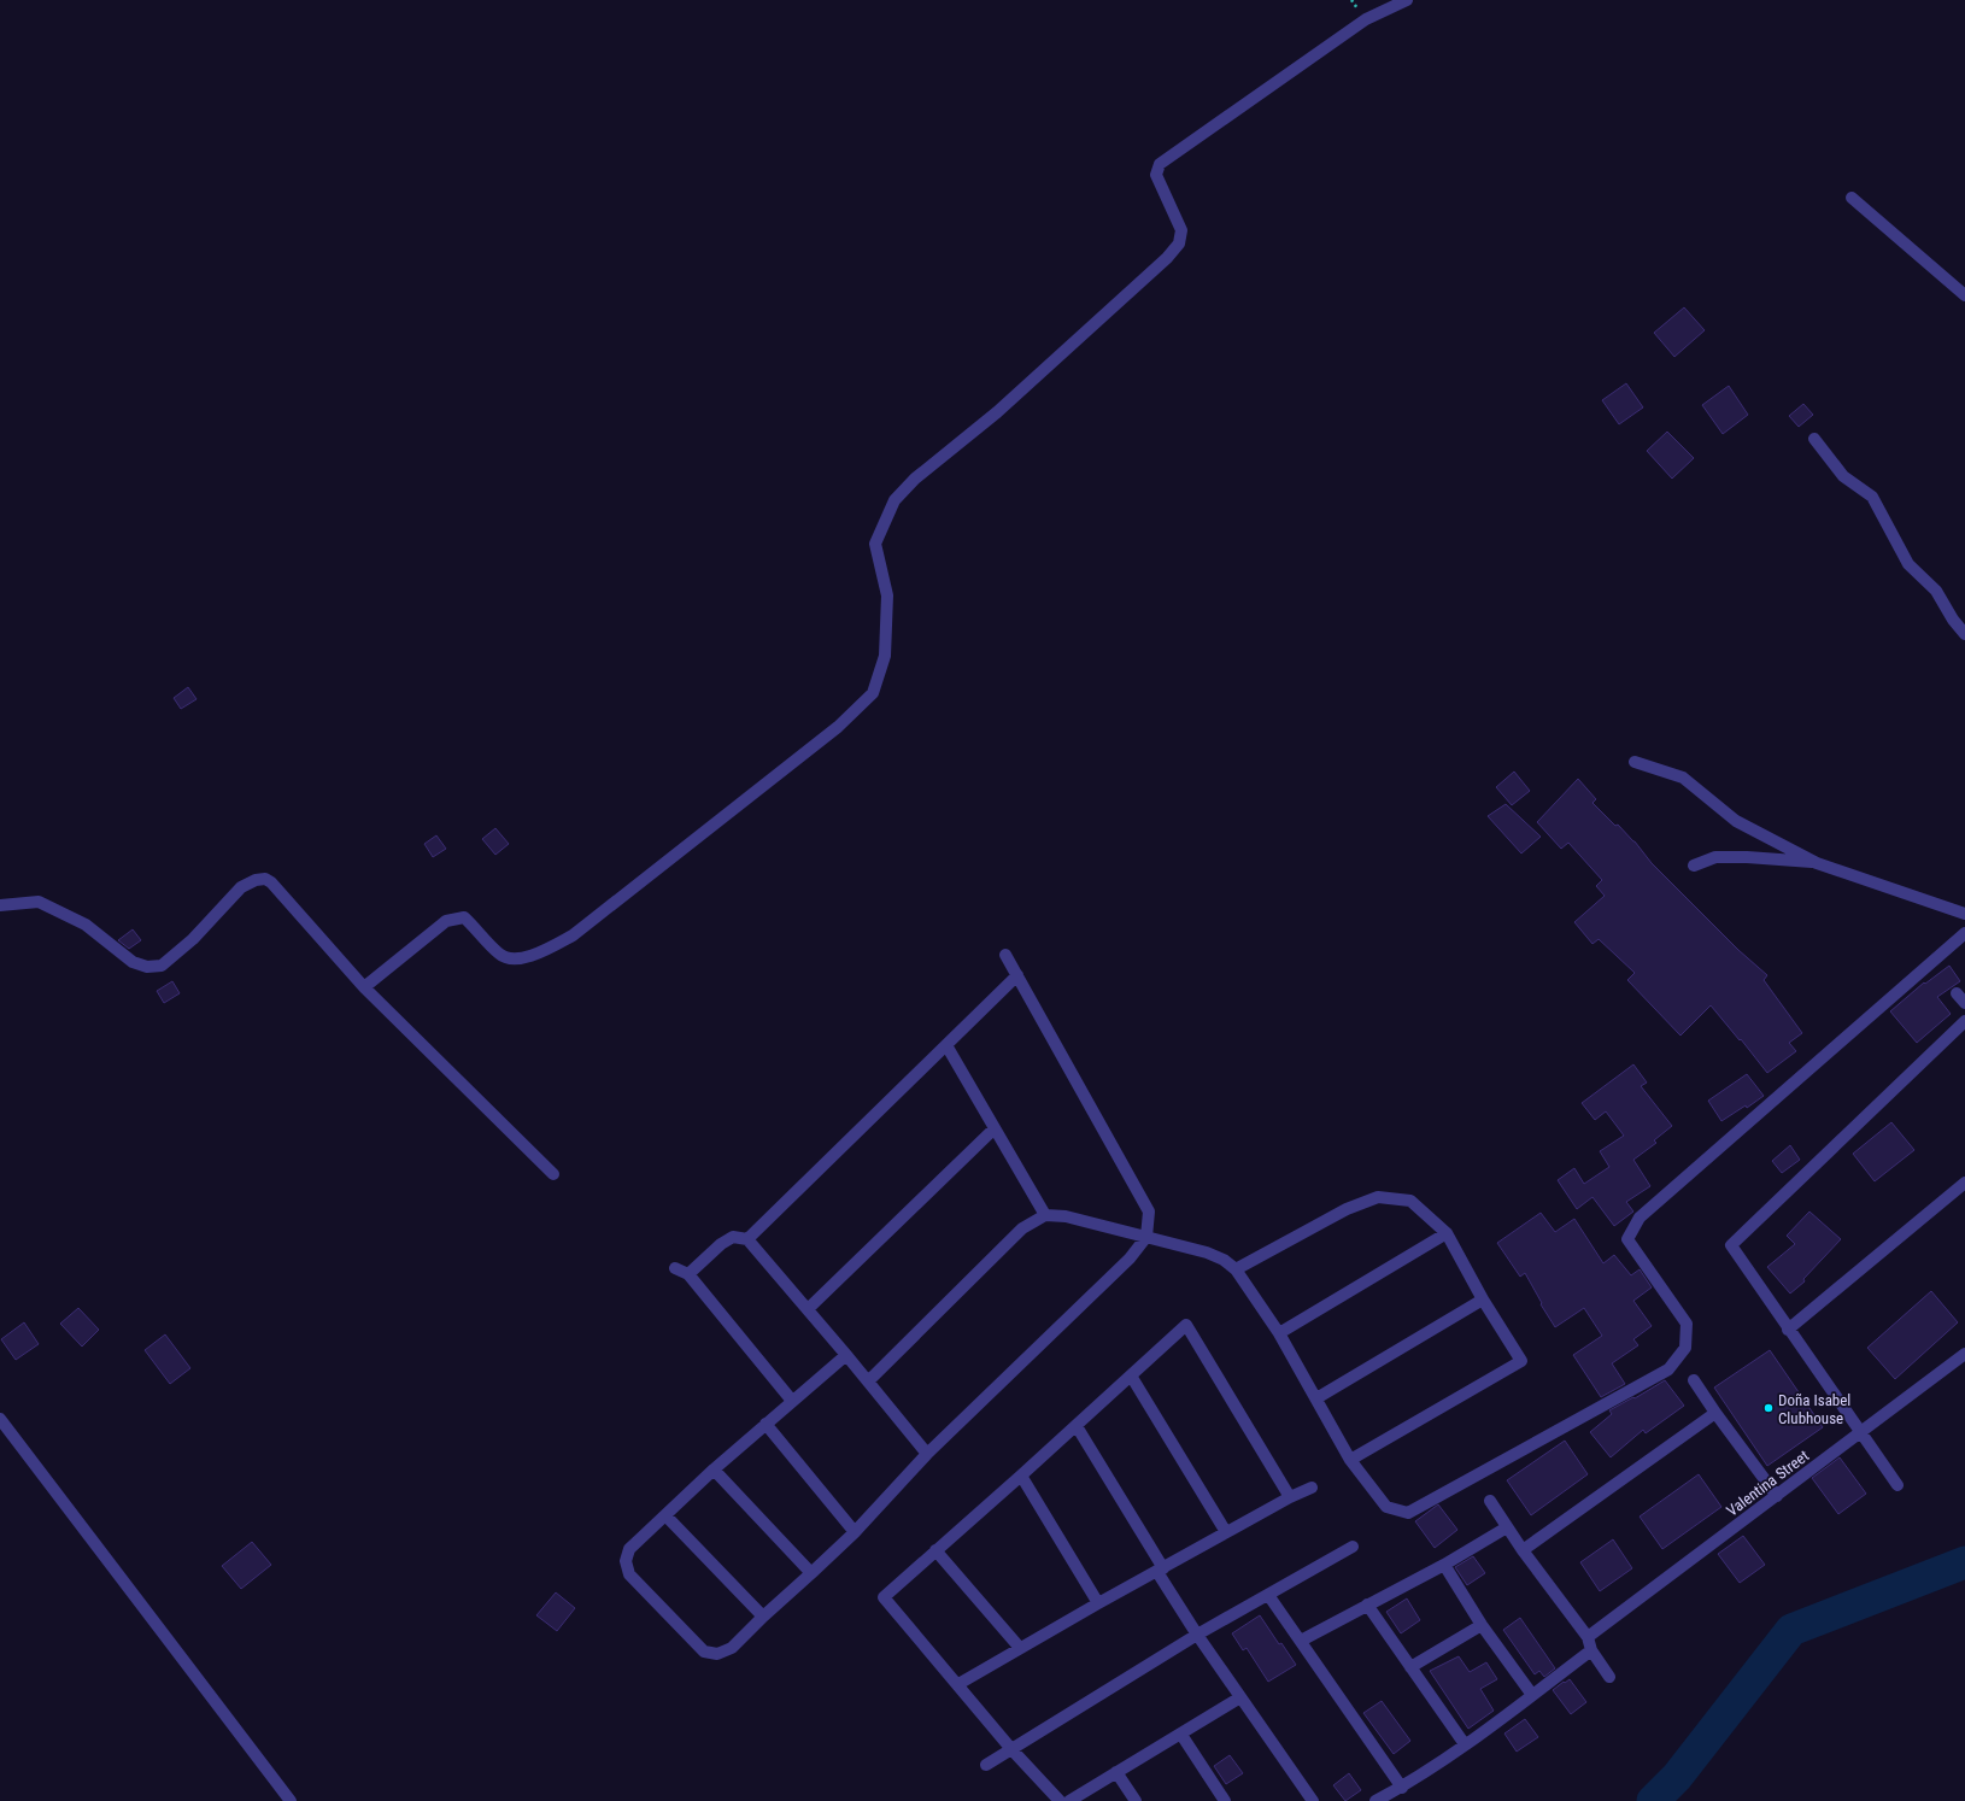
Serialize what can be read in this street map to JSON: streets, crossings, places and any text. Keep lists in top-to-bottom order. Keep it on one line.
{"streets":{"street":["Valentina Street"]},"places":["Doña Isabel Clubhouse"]}
